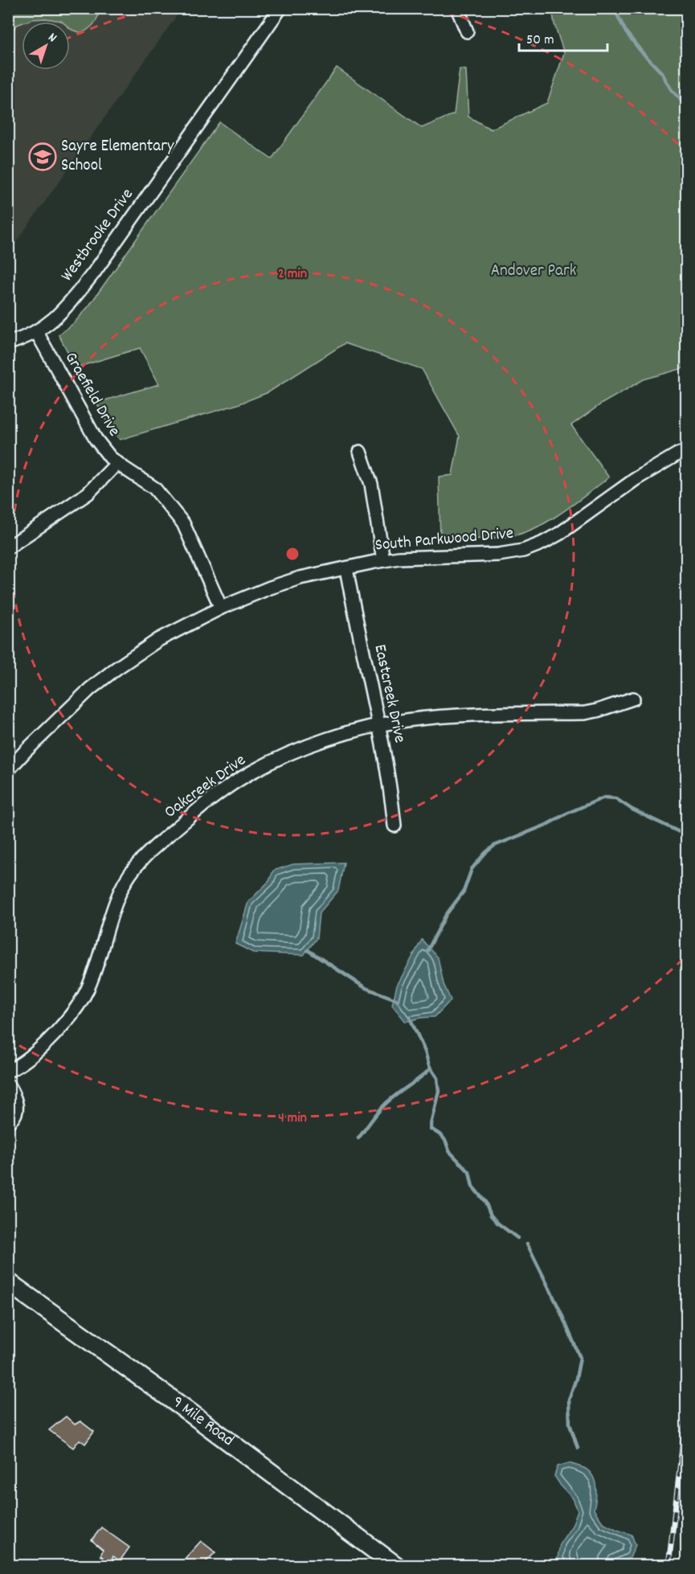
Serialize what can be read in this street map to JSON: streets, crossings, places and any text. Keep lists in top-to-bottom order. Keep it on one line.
{"streets":{"street":["Westbrooke Drive","Graefield Drive","South Parkwood Drive","Eastcreek Drive","Oakcreek Drive","9 Mile Road"]},"crossings":[["Westbrooke Drive","Graefield Drive"],["Graefield Drive","South Parkwood Drive"],["South Parkwood Drive","Eastcreek Drive"],["Eastcreek Drive","Oakcreek Drive"]],"parks":["Andover Park"],"places":{"school or university":["Sayre Elementary School"]},"scale_bar":"50 m","north":"top right","rings":["2 min","4 min"]}
